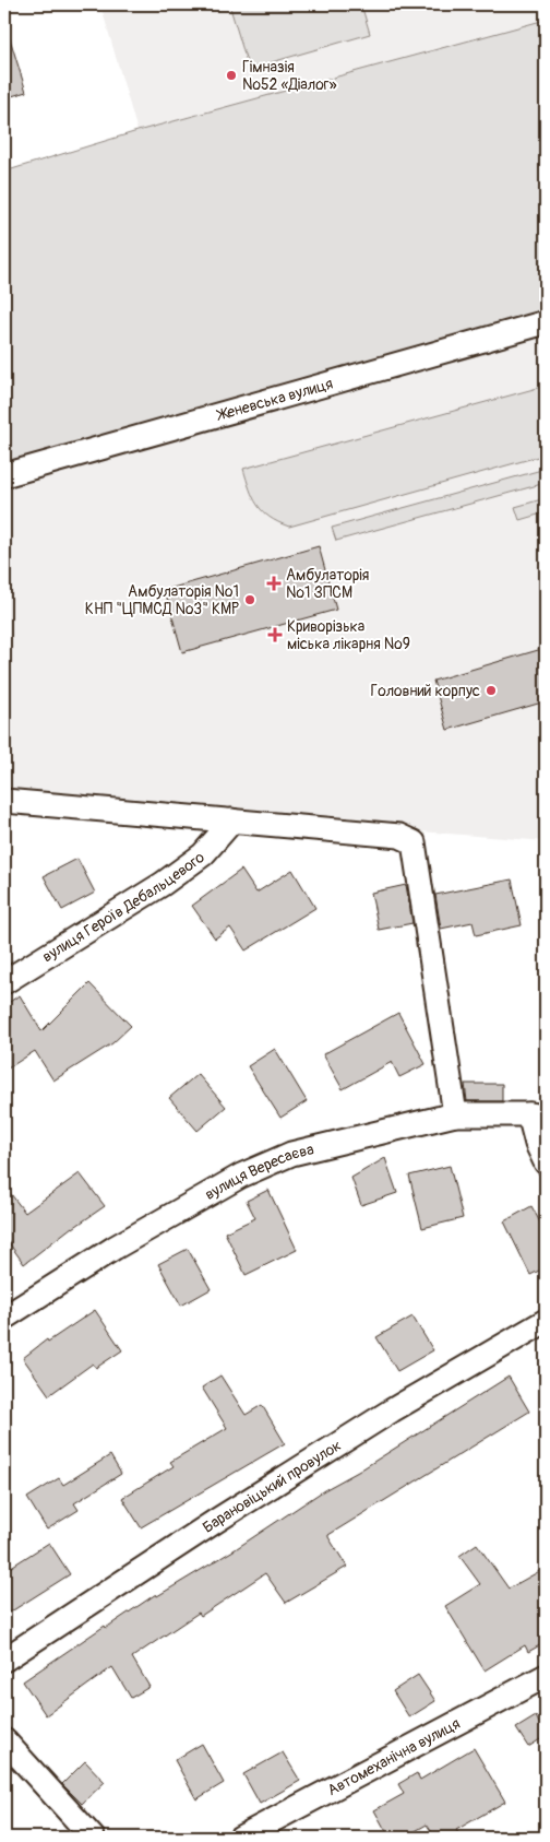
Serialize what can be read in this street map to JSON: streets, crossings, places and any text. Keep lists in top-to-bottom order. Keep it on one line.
{"streets":{"street":["Женевська вулиця","вулиця Героїв Дебальцевого","вулиця Вересаєва","Барановіцький провулок","Автомеханічна вулиця"]},"places":{"other":["Гімназія №52 «Діалог»","Амбулаторія №1 КНП \"ЦПМСД №3\" КМР","Головний корпус"],"health":["Амбулаторія №1 ЗПСМ","Криворізька міська лікарня №9"]}}
